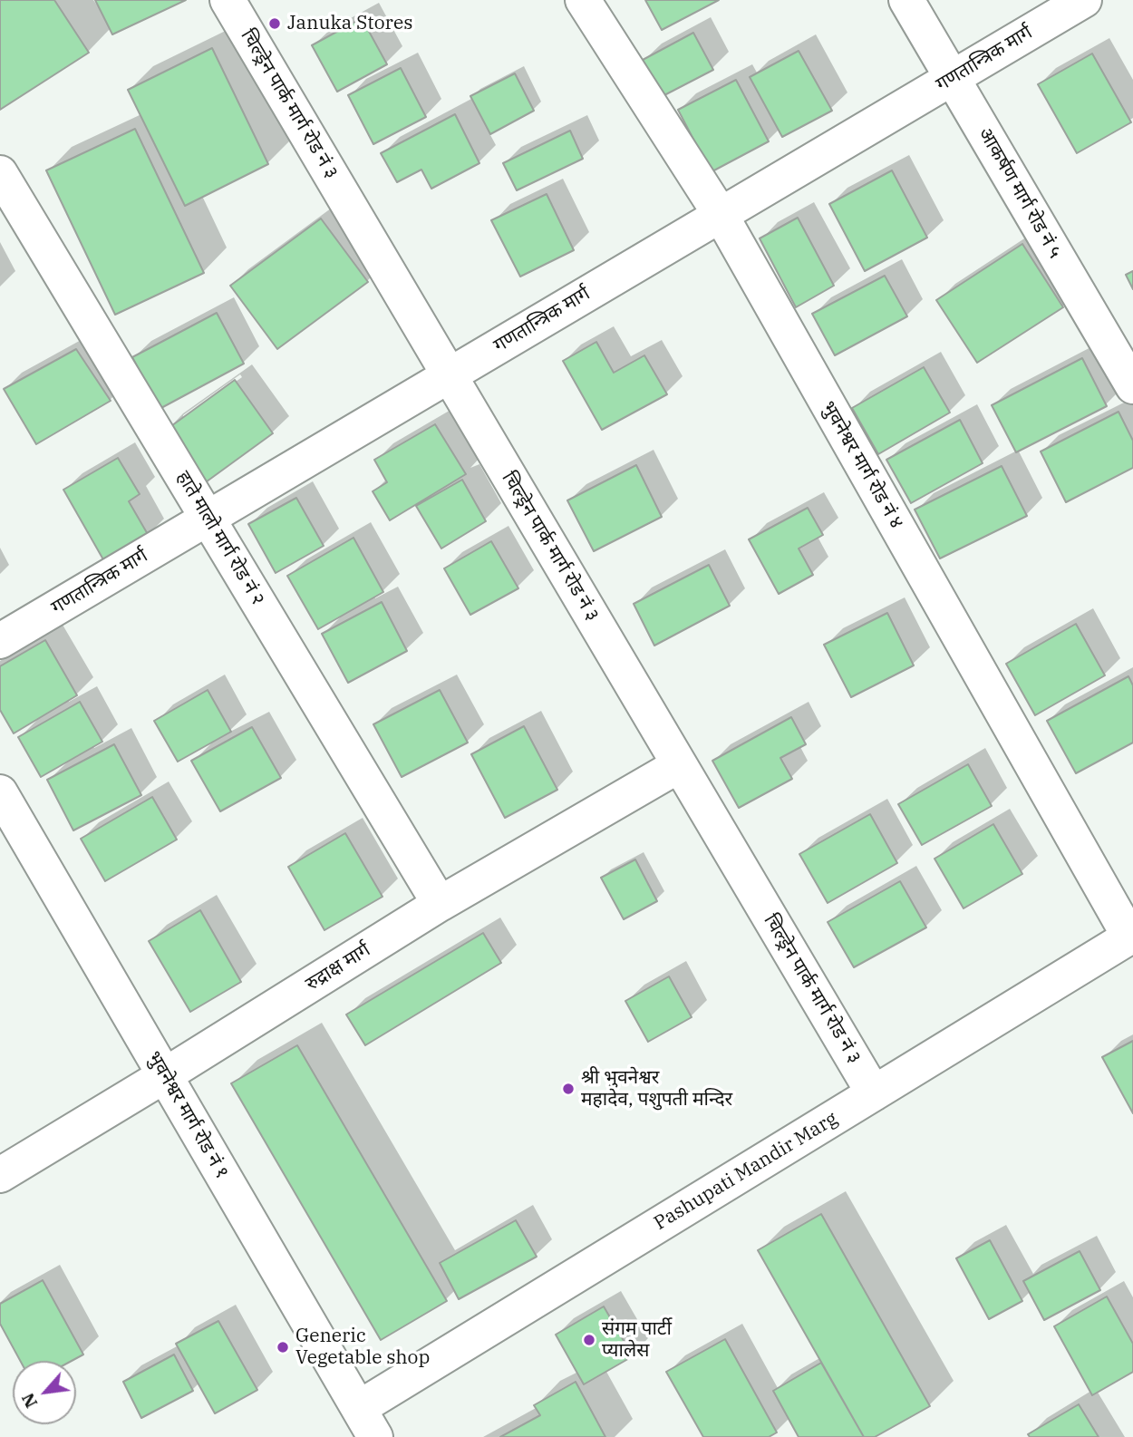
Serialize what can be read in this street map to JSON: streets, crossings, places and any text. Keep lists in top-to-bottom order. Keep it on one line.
{"streets":{"street":["गणतान्त्रिक मार्ग","चिल्ड्रेन पार्क मार्ग रोड नं ३","आकर्षण मार्ग रोड नं ५","भुवनेश्वर मार्ग रोड नं ४","हाते मालो मार्ग रोड नं २","रुद्राक्ष मार्ग","भुवनेश्वर मार्ग रोड नं १","Pashupati Mandir Marg"]},"crossings":[["गणतान्त्रिक मार्ग","चिल्ड्रेन पार्क मार्ग रोड नं ३"],["गणतान्त्रिक मार्ग","आकर्षण मार्ग रोड नं ५"],["गणतान्त्रिक मार्ग","भुवनेश्वर मार्ग रोड नं ४"],["गणतान्त्रिक मार्ग","हाते मालो मार्ग रोड नं २"],["चिल्ड्रेन पार्क मार्ग रोड नं ३","रुद्राक्ष मार्ग"],["चिल्ड्रेन पार्क मार्ग रोड नं ३","Pashupati Mandir Marg"],["भुवनेश्वर मार्ग रोड नं ४","Pashupati Mandir Marg"],["हाते मालो मार्ग रोड नं २","रुद्राक्ष मार्ग"],["रुद्राक्ष मार्ग","भुवनेश्वर मार्ग रोड नं १"],["भुवनेश्वर मार्ग रोड नं १","Pashupati Mandir Marg"]],"places":["Januka Stores","श्री भुवनेश्वर महादेव, पशुपती मन्दिर","संगम पार्टी प्यालेस","Generic Vegetable shop"],"north":"bottom left"}
